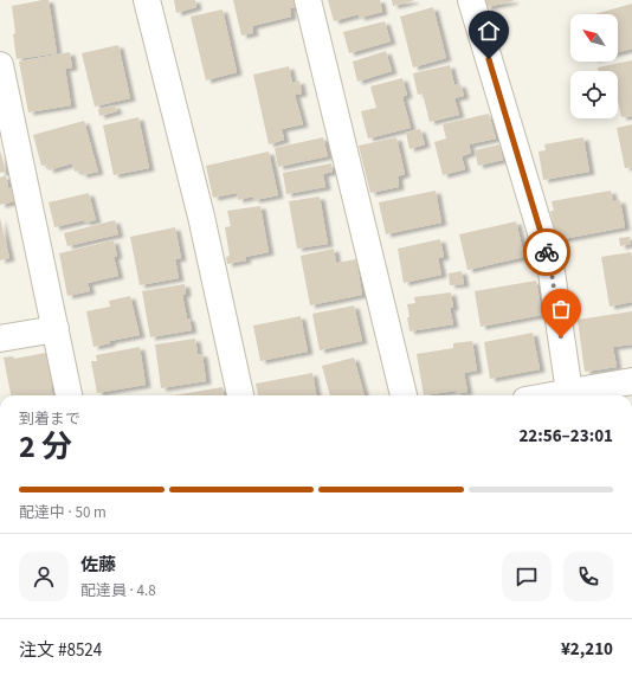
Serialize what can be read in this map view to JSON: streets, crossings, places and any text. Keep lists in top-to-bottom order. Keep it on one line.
{"north":"top left","page":{"heading":["2 分","到着まで","22:56–23:01"],"panel":["佐藤","配達員 · 4.8","注文 #8524","¥2,210"],"bar":"配達中 · 50 m"}}
